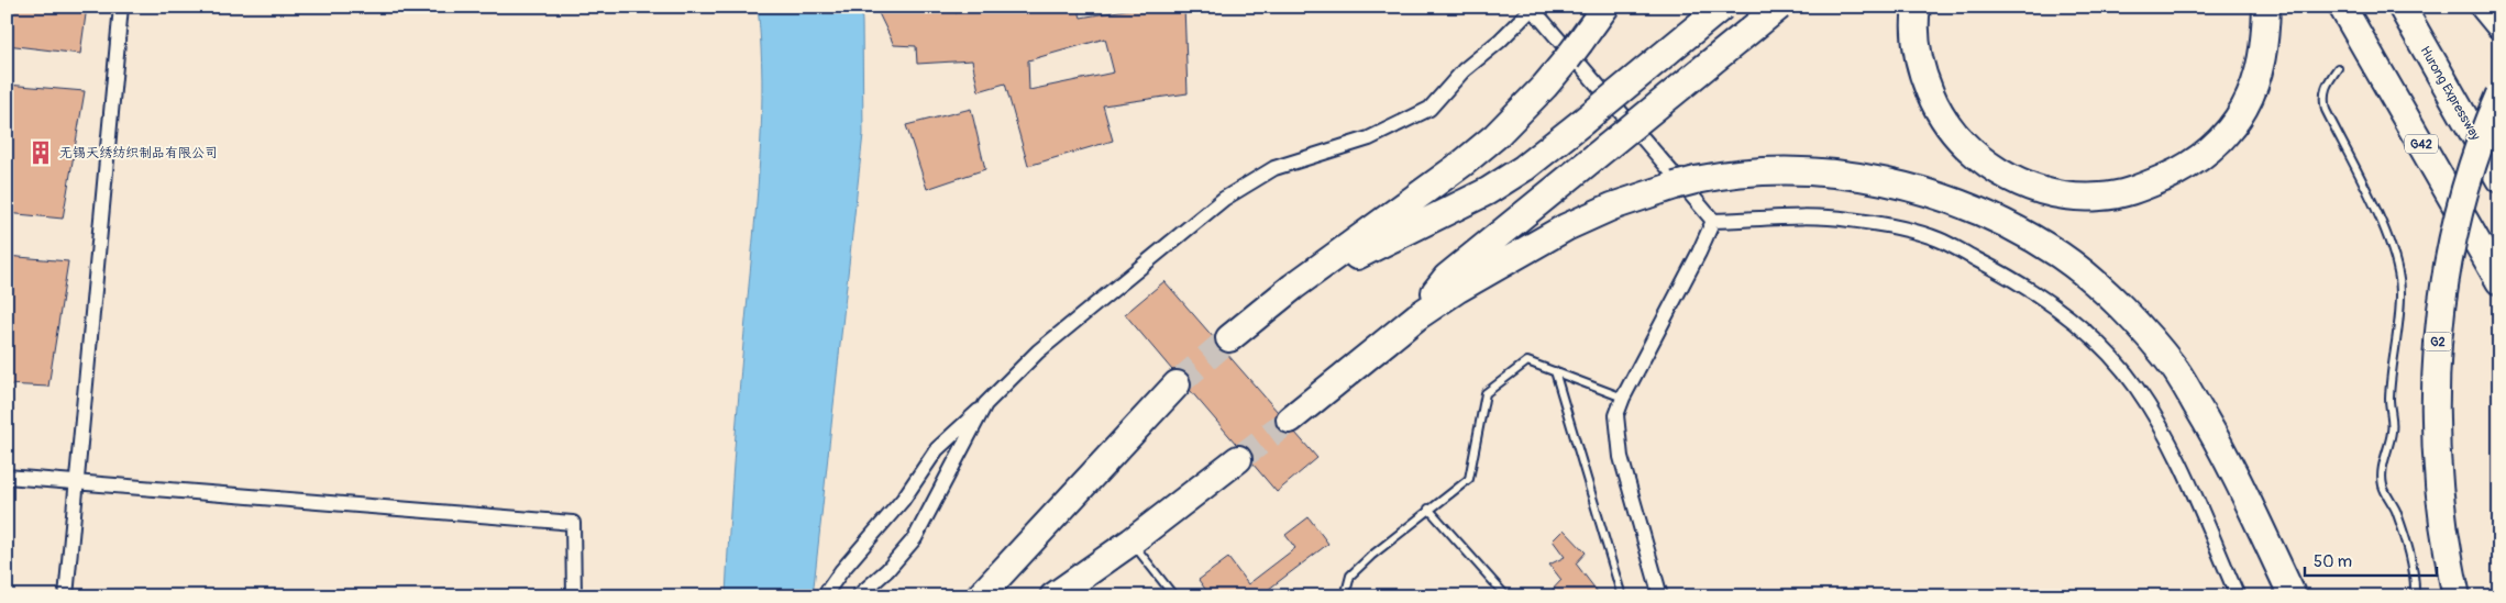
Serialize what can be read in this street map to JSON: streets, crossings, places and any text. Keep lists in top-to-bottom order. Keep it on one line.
{"streets":{"highway":["Hurong Expressway","G42","G2"]},"places":{"building":["无锡天绣纺织制品有限公司"]},"scale_bar":"50 m"}
